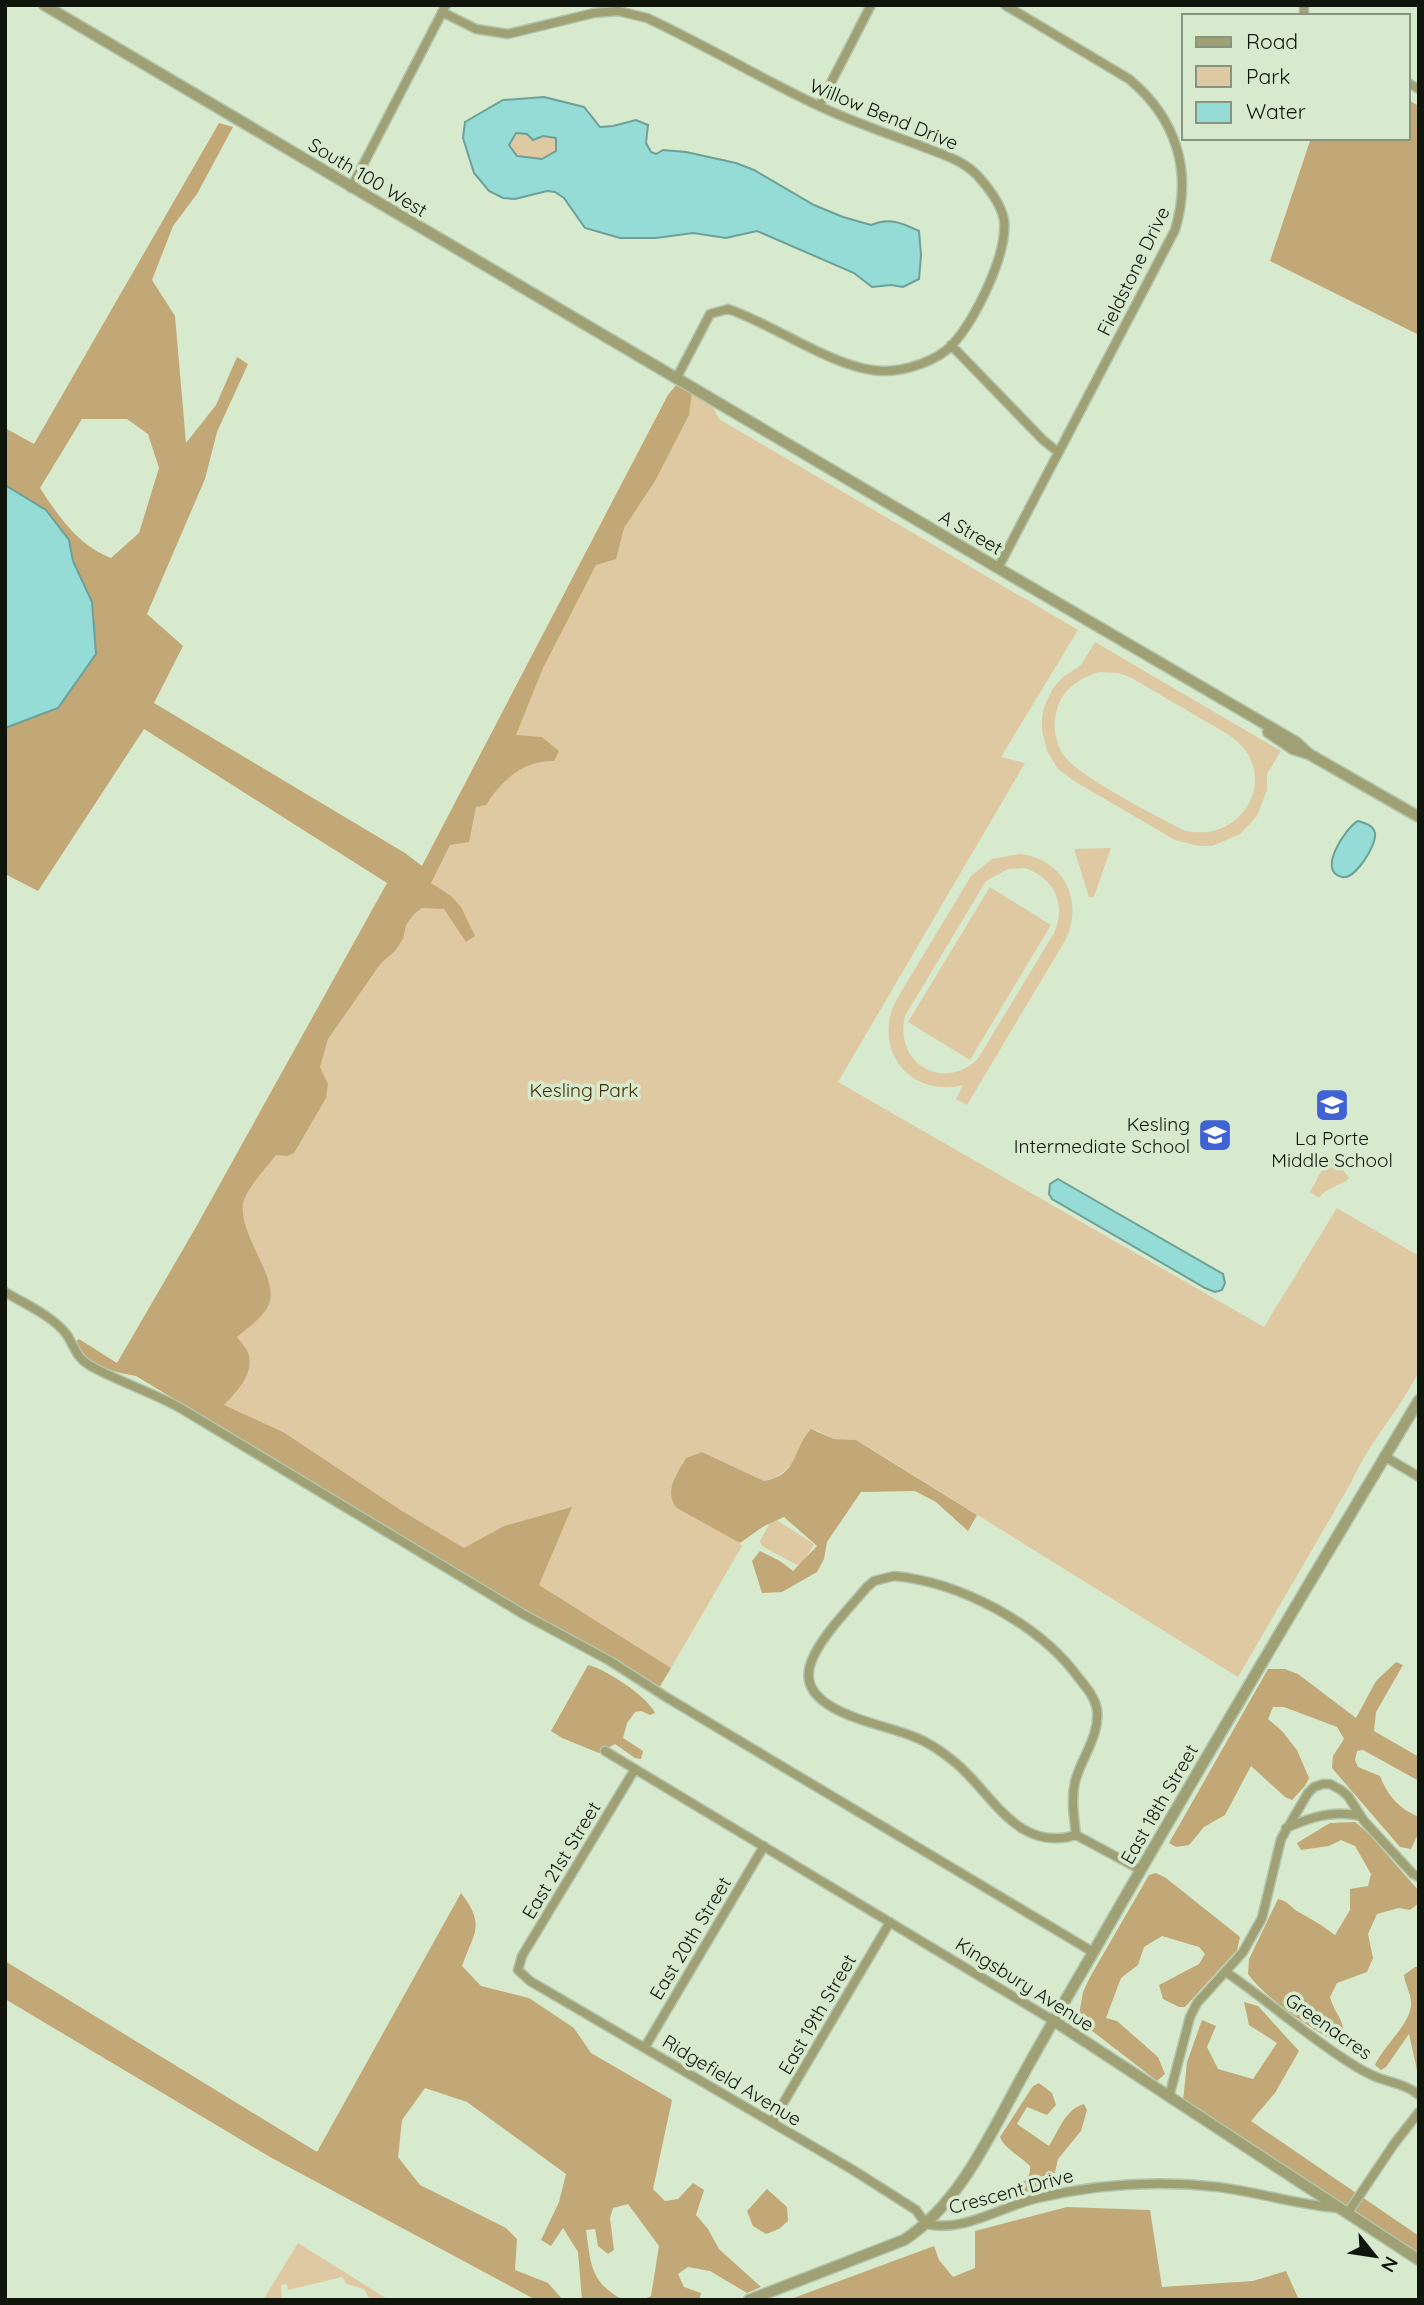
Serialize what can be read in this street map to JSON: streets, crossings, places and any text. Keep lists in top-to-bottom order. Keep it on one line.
{"streets":{"street":["Willow Bend Drive","South 100 West","Fieldstone Drive","A Street","East 18th Street","East 21st Street","East 20th Street","Kingsbury Avenue","East 19th Street","Greenacres","Ridgefield Avenue","Crescent Drive"]},"crossings":[["Willow Bend Drive","South 100 West"],["Willow Bend Drive","A Street"],["South 100 West","A Street"],["Fieldstone Drive","A Street"],["East 18th Street","Kingsbury Avenue"],["East 18th Street","Ridgefield Avenue"],["East 18th Street","Crescent Drive"],["East 21st Street","Kingsbury Avenue"],["East 21st Street","Ridgefield Avenue"],["East 20th Street","Kingsbury Avenue"],["East 20th Street","Ridgefield Avenue"],["Kingsbury Avenue","East 19th Street"],["Kingsbury Avenue","Crescent Drive"],["East 19th Street","Ridgefield Avenue"],["Ridgefield Avenue","Crescent Drive"]],"parks":["Kesling Park"],"places":{"school or university":["La Porte Middle School","Kesling Intermediate School"]},"legend":["Road","Park","Water"],"north":"bottom right"}
